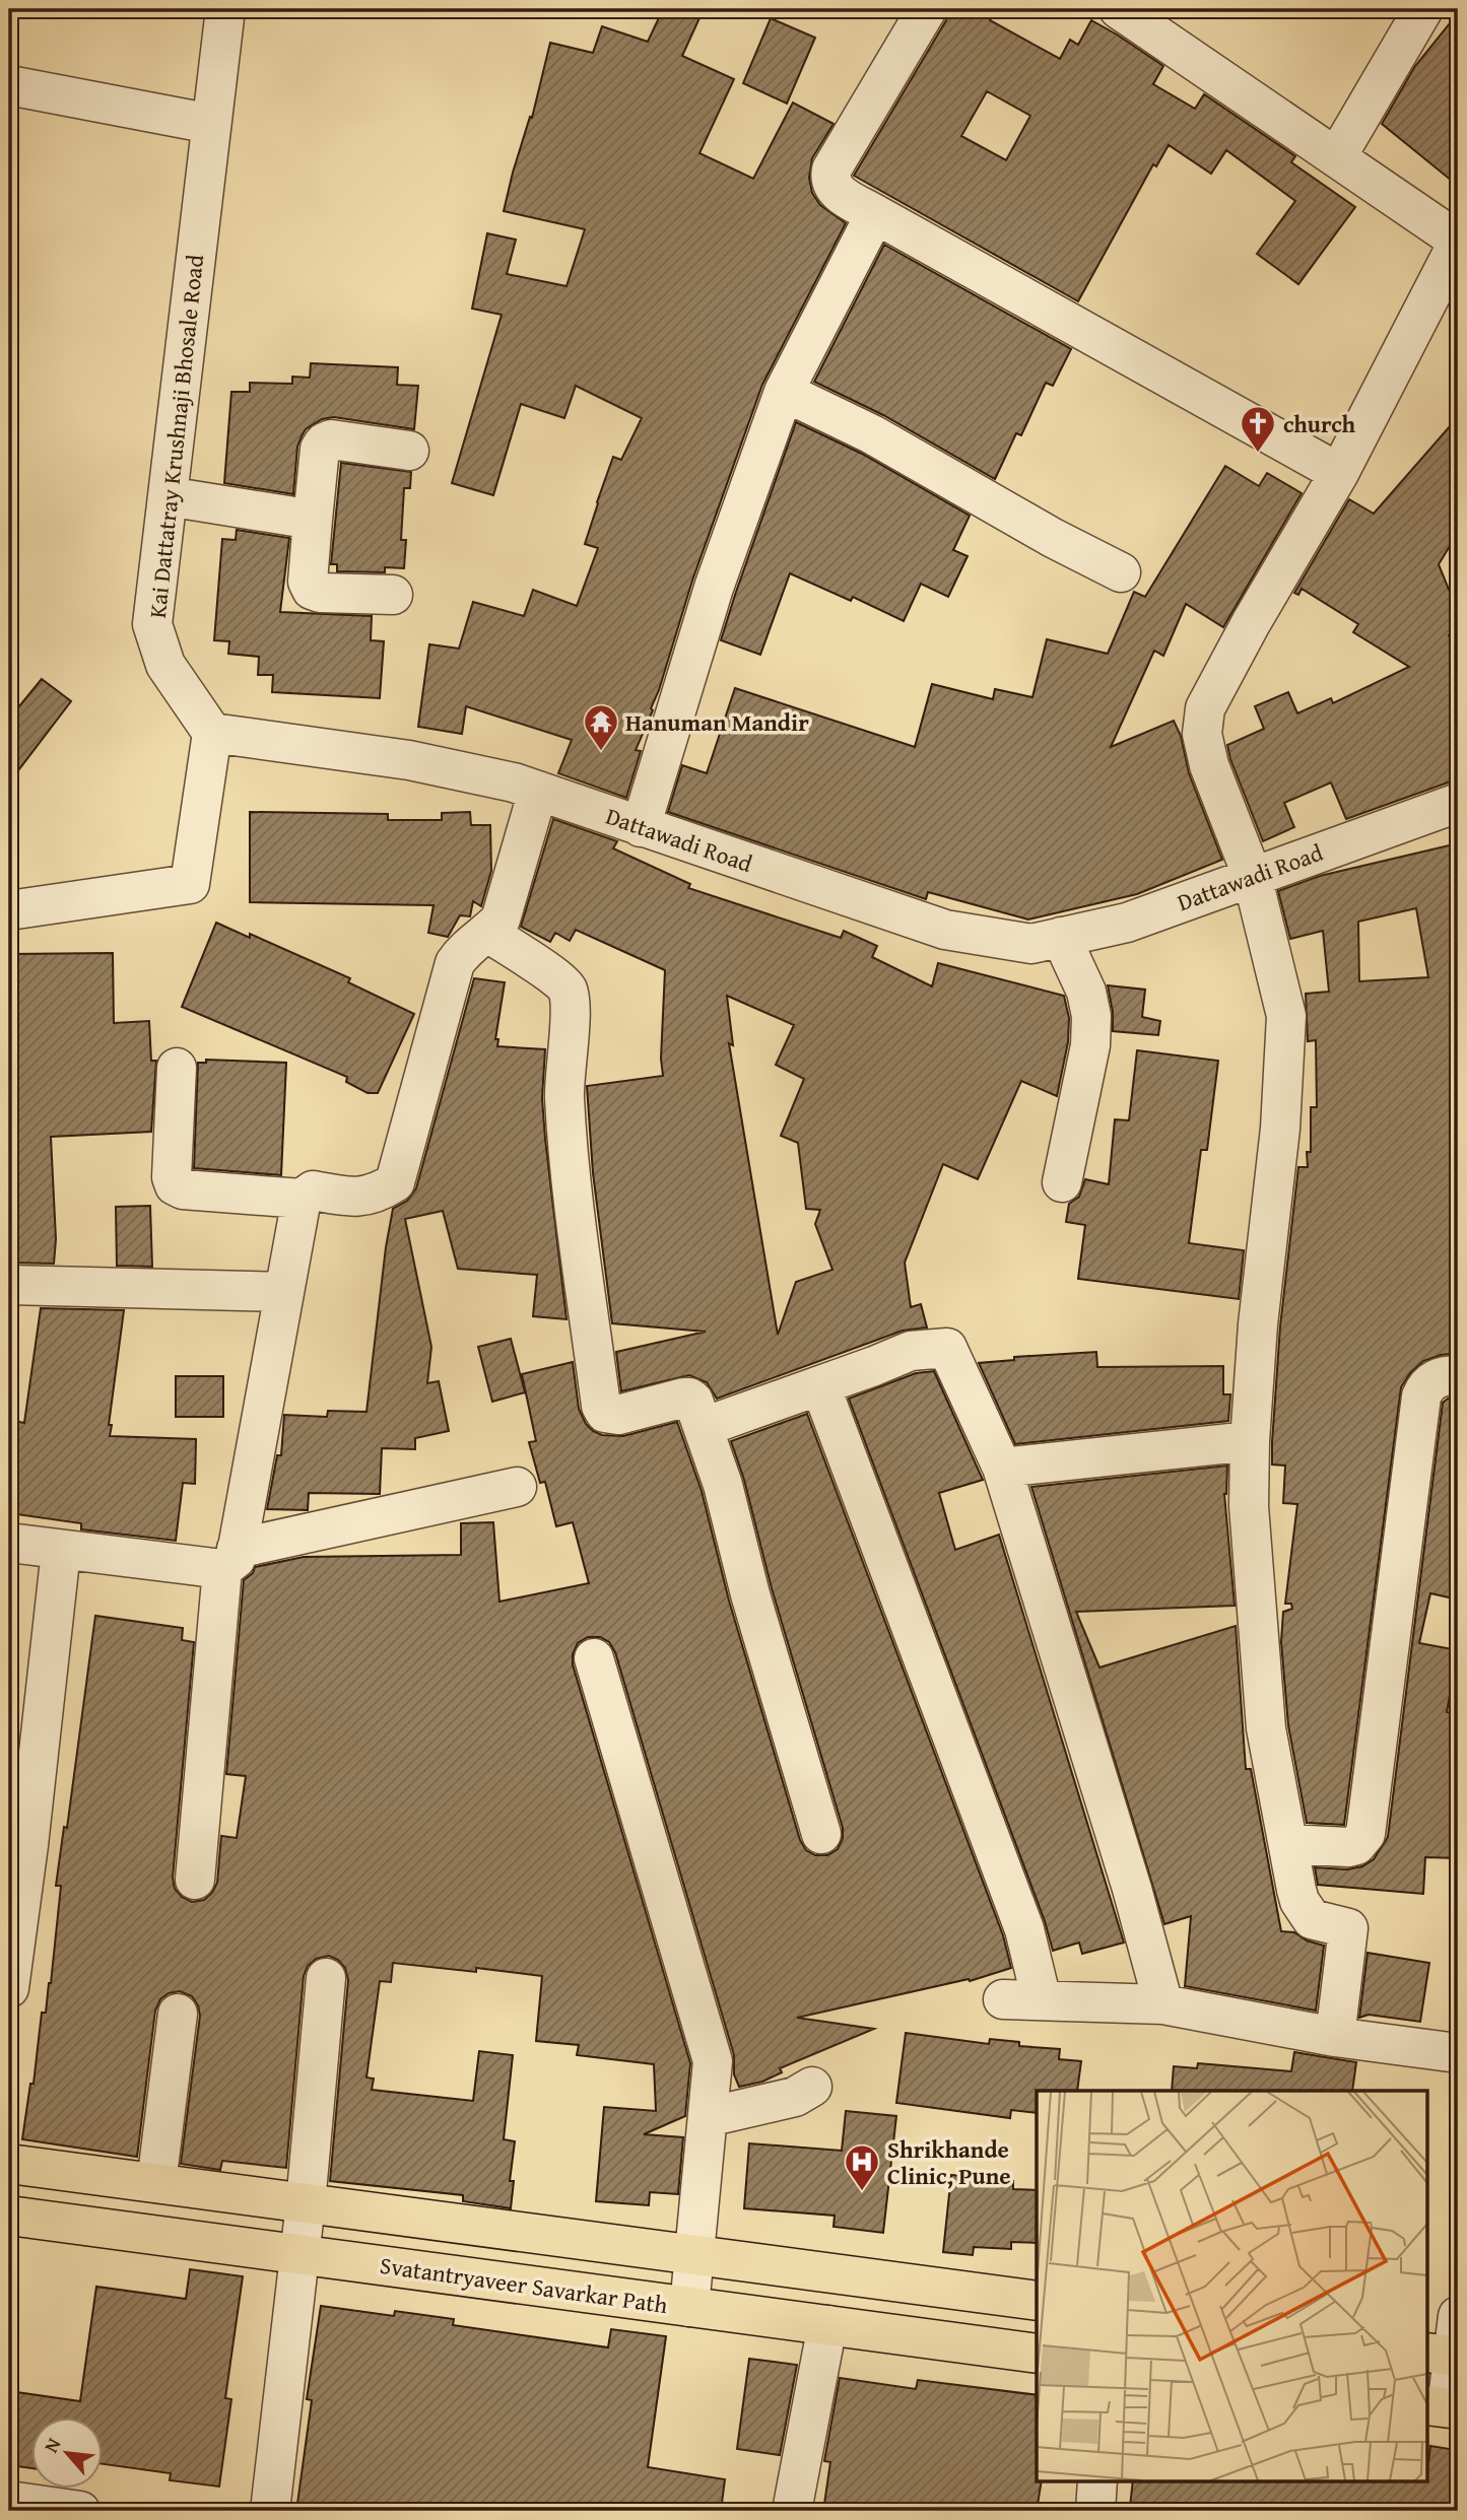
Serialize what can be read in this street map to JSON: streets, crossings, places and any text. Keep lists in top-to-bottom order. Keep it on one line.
{"streets":{"main road":["Svatantryaveer Savarkar Path"],"street":["Kai Dattatray Krushnaji Bhosale Road","Dattawadi Road"]},"crossings":[["Kai Dattatray Krushnaji Bhosale Road","Dattawadi Road"]],"places":{"church":["church"],"temple":["Hanuman Mandir"],"hospital":["Shrikhande Clinic, Pune"]},"north":"top left"}
